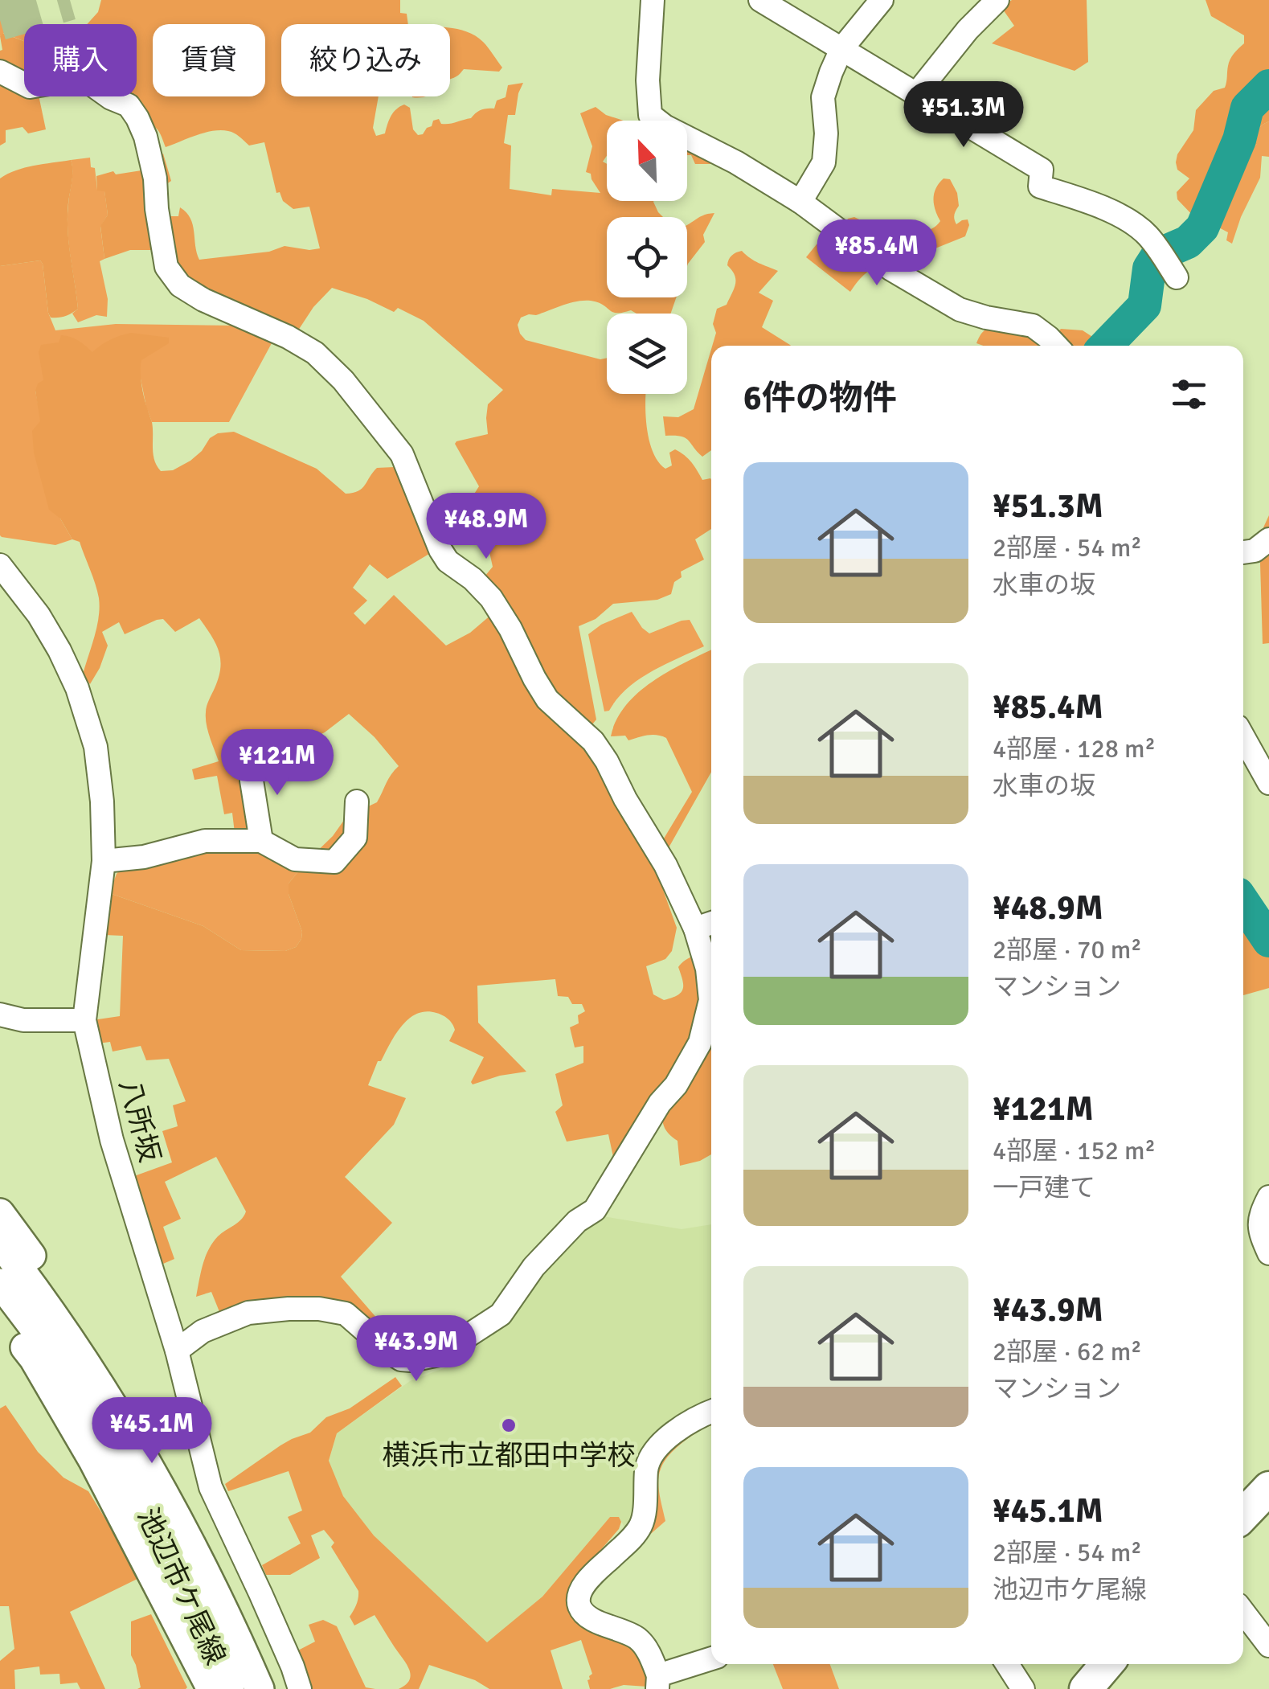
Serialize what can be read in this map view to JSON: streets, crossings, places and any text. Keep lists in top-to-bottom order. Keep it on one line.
{"streets":{"street":["八所坂","池辺市ケ尾線"]},"places":["横浜市立都田中学校"],"north":"top left","page":{"chip":["購入","賃貸","絞り込み"],"price":["¥51.3M","¥85.4M","¥48.9M","¥121M","¥43.9M","¥45.1M"],"heading":"6件の物件","list":[{"name":"¥51.3M","note":"2部屋 · 54 m² · 水車の坂"},{"name":"¥85.4M","note":"4部屋 · 128 m² · 水車の坂"},{"name":"¥48.9M","note":"2部屋 · 70 m² · マンション"},{"name":"¥121M","note":"4部屋 · 152 m² · 一戸建て"},{"name":"¥43.9M","note":"2部屋 · 62 m² · マンション"},{"name":"¥45.1M","note":"2部屋 · 54 m² · 池辺市ケ尾線"}]}}
